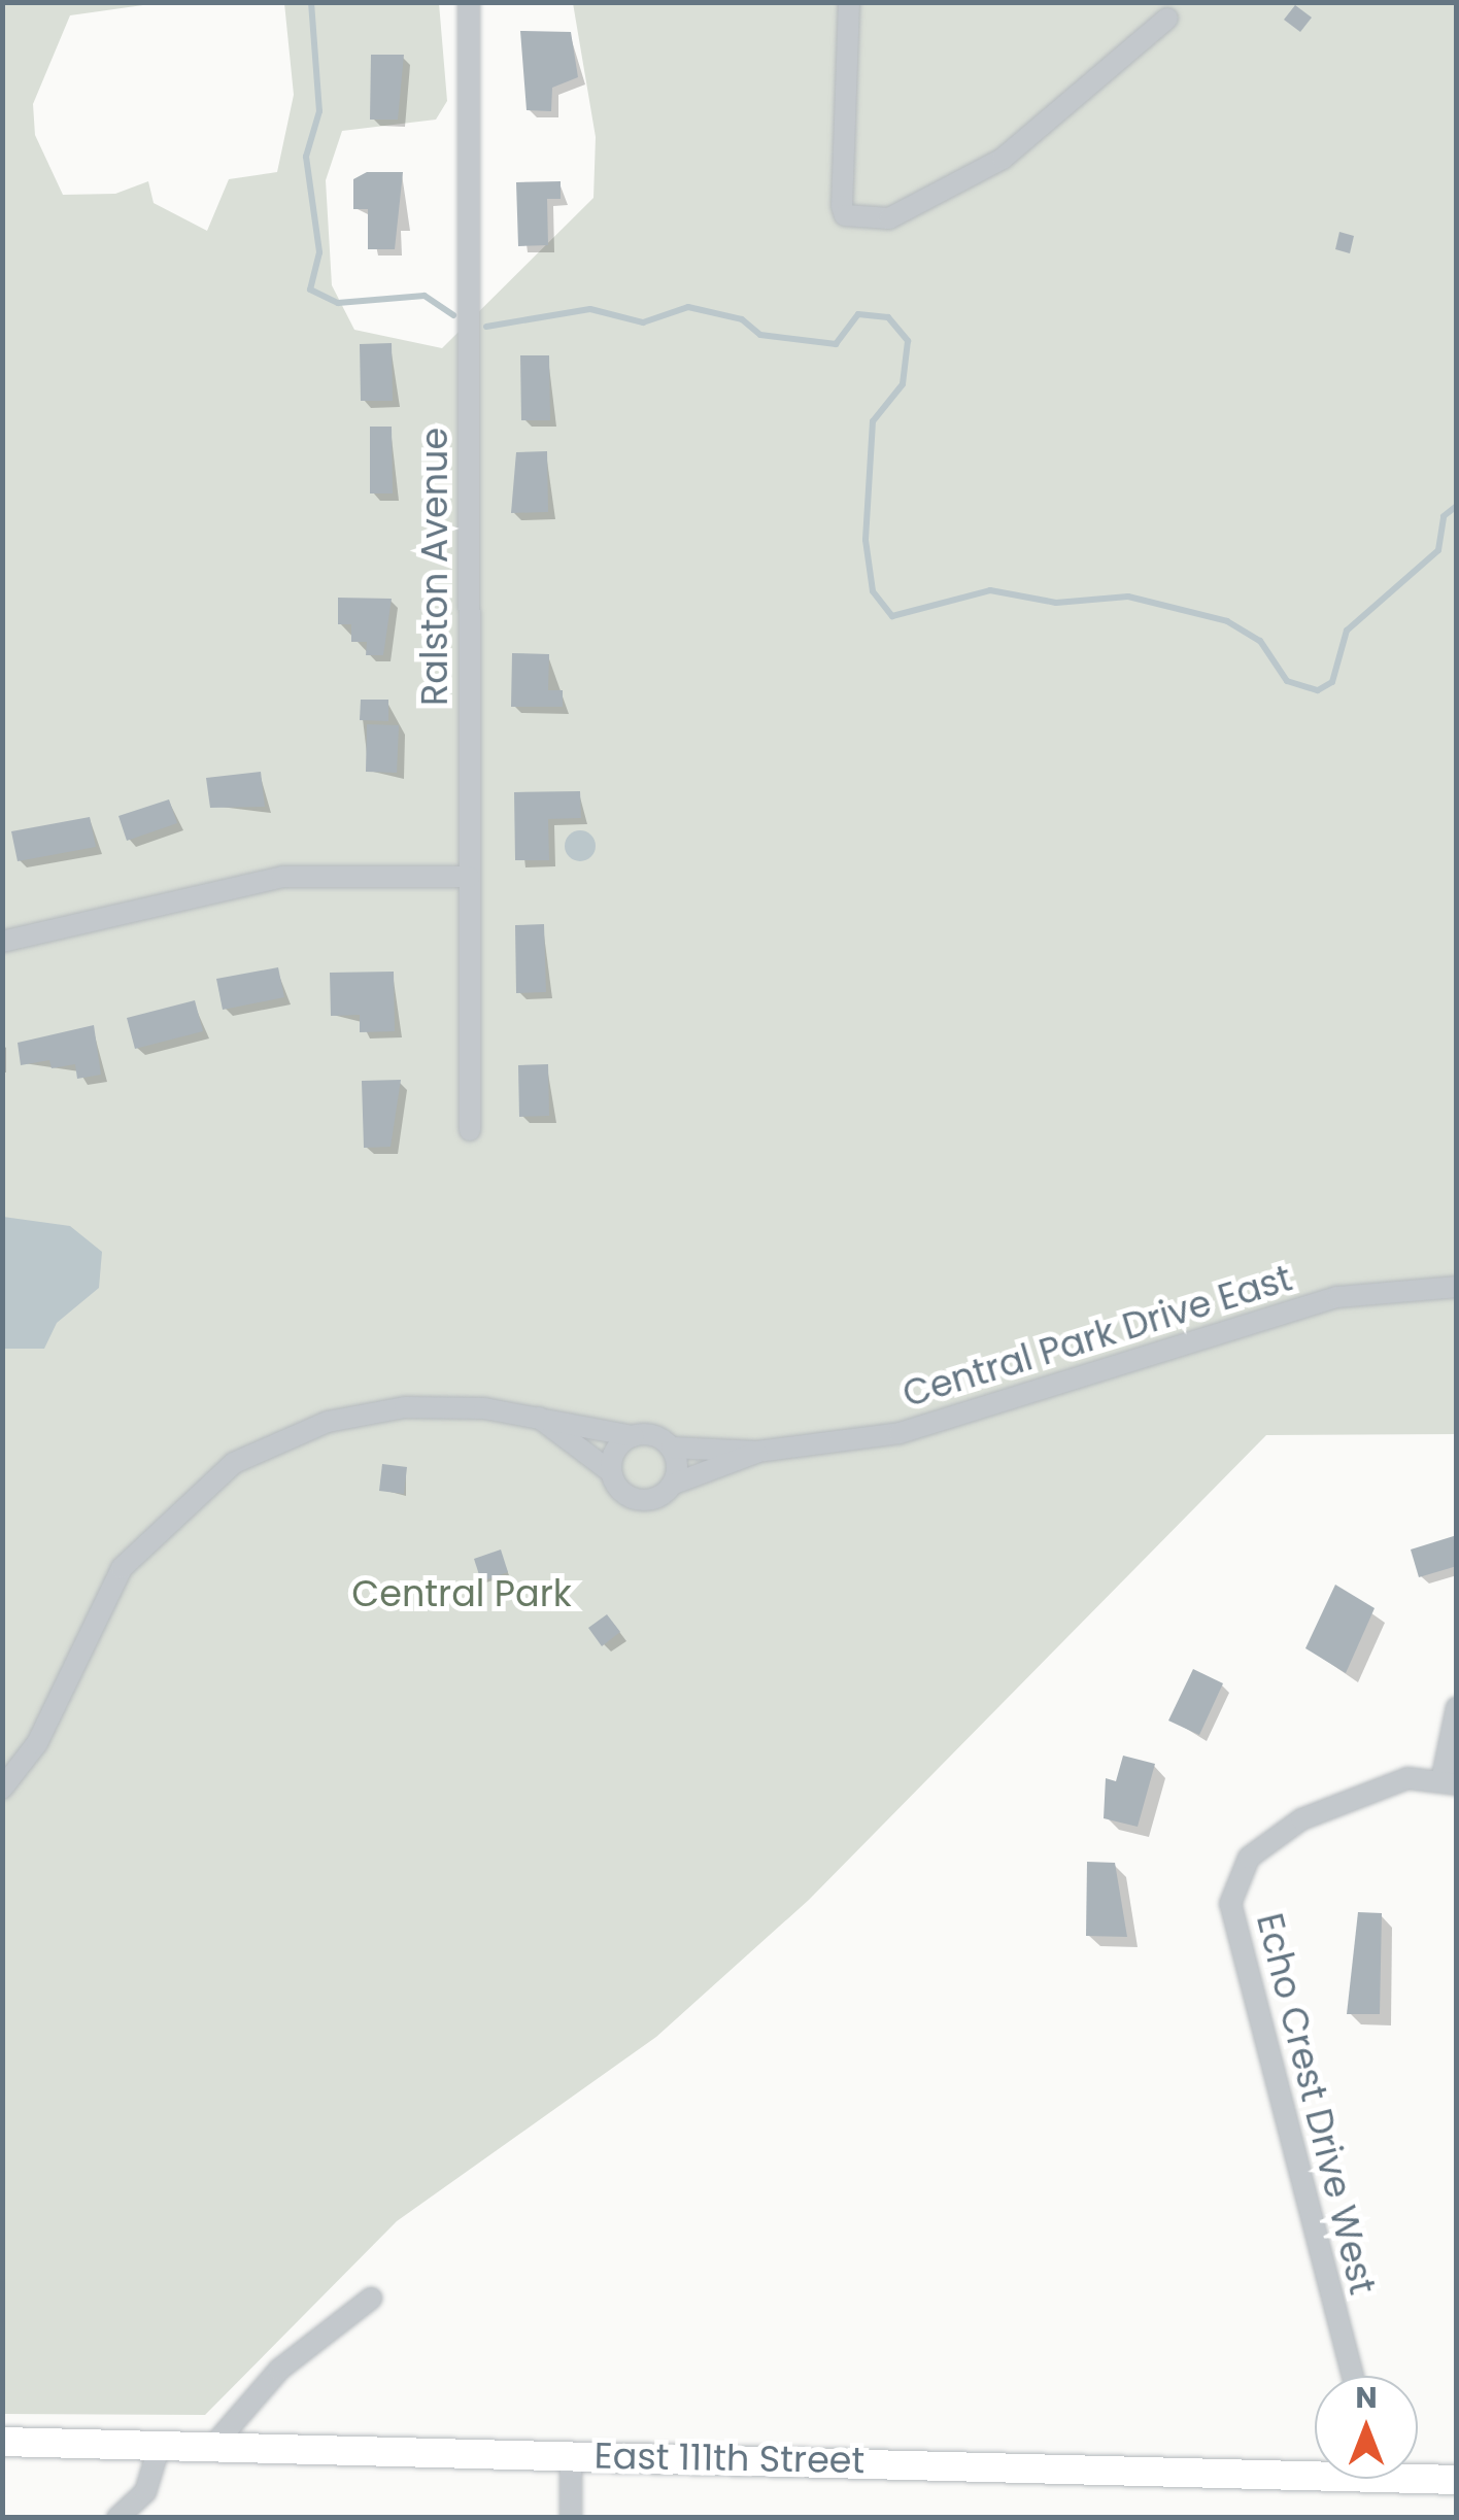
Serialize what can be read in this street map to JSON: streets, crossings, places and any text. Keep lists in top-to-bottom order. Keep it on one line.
{"streets":{"main road":["East 111th Street"],"street":["Ralston Avenue","Central Park Drive East","Echo Crest Drive West"]},"parks":["Central Park"],"north":"top"}
